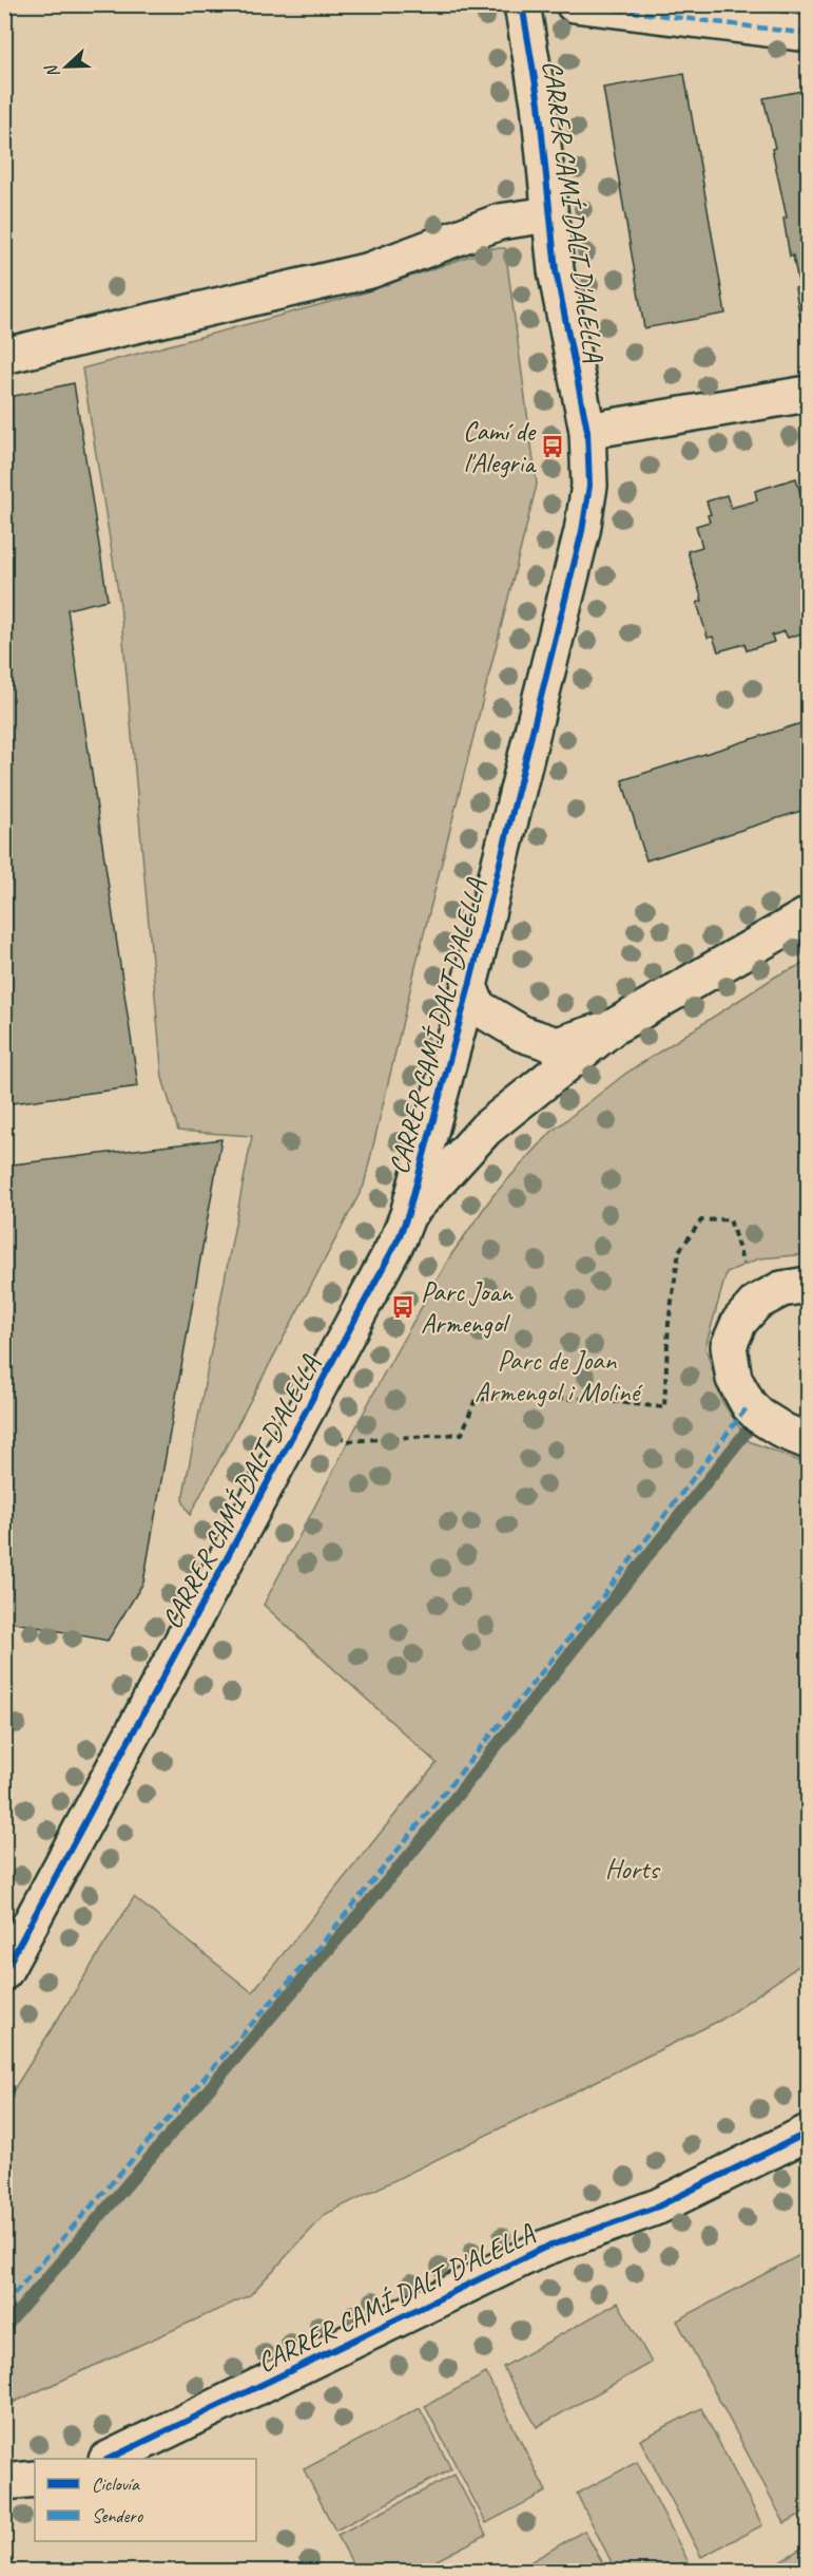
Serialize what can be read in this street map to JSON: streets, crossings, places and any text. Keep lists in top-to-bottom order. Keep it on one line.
{"streets":{"street":["CARRER CAMÍ DALT D'ALELLA"]},"parks":["Parc de Joan Armengol i Moliné","Horts"],"places":{"bus stop":["Camí de l'Alegria","Parc Joan Armengol"]},"legend":["Ciclovía","Sendero"],"north":"left"}
